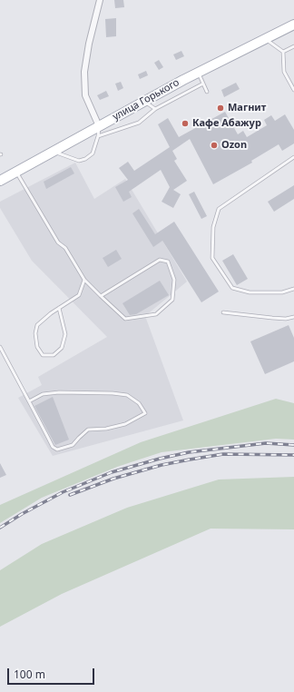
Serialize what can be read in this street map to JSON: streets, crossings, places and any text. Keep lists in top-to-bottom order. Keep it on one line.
{"streets":{"main road":["улица Горького"]},"places":["Магнит","Кафе Абажур","Ozon"],"scale_bar":"100 m"}
